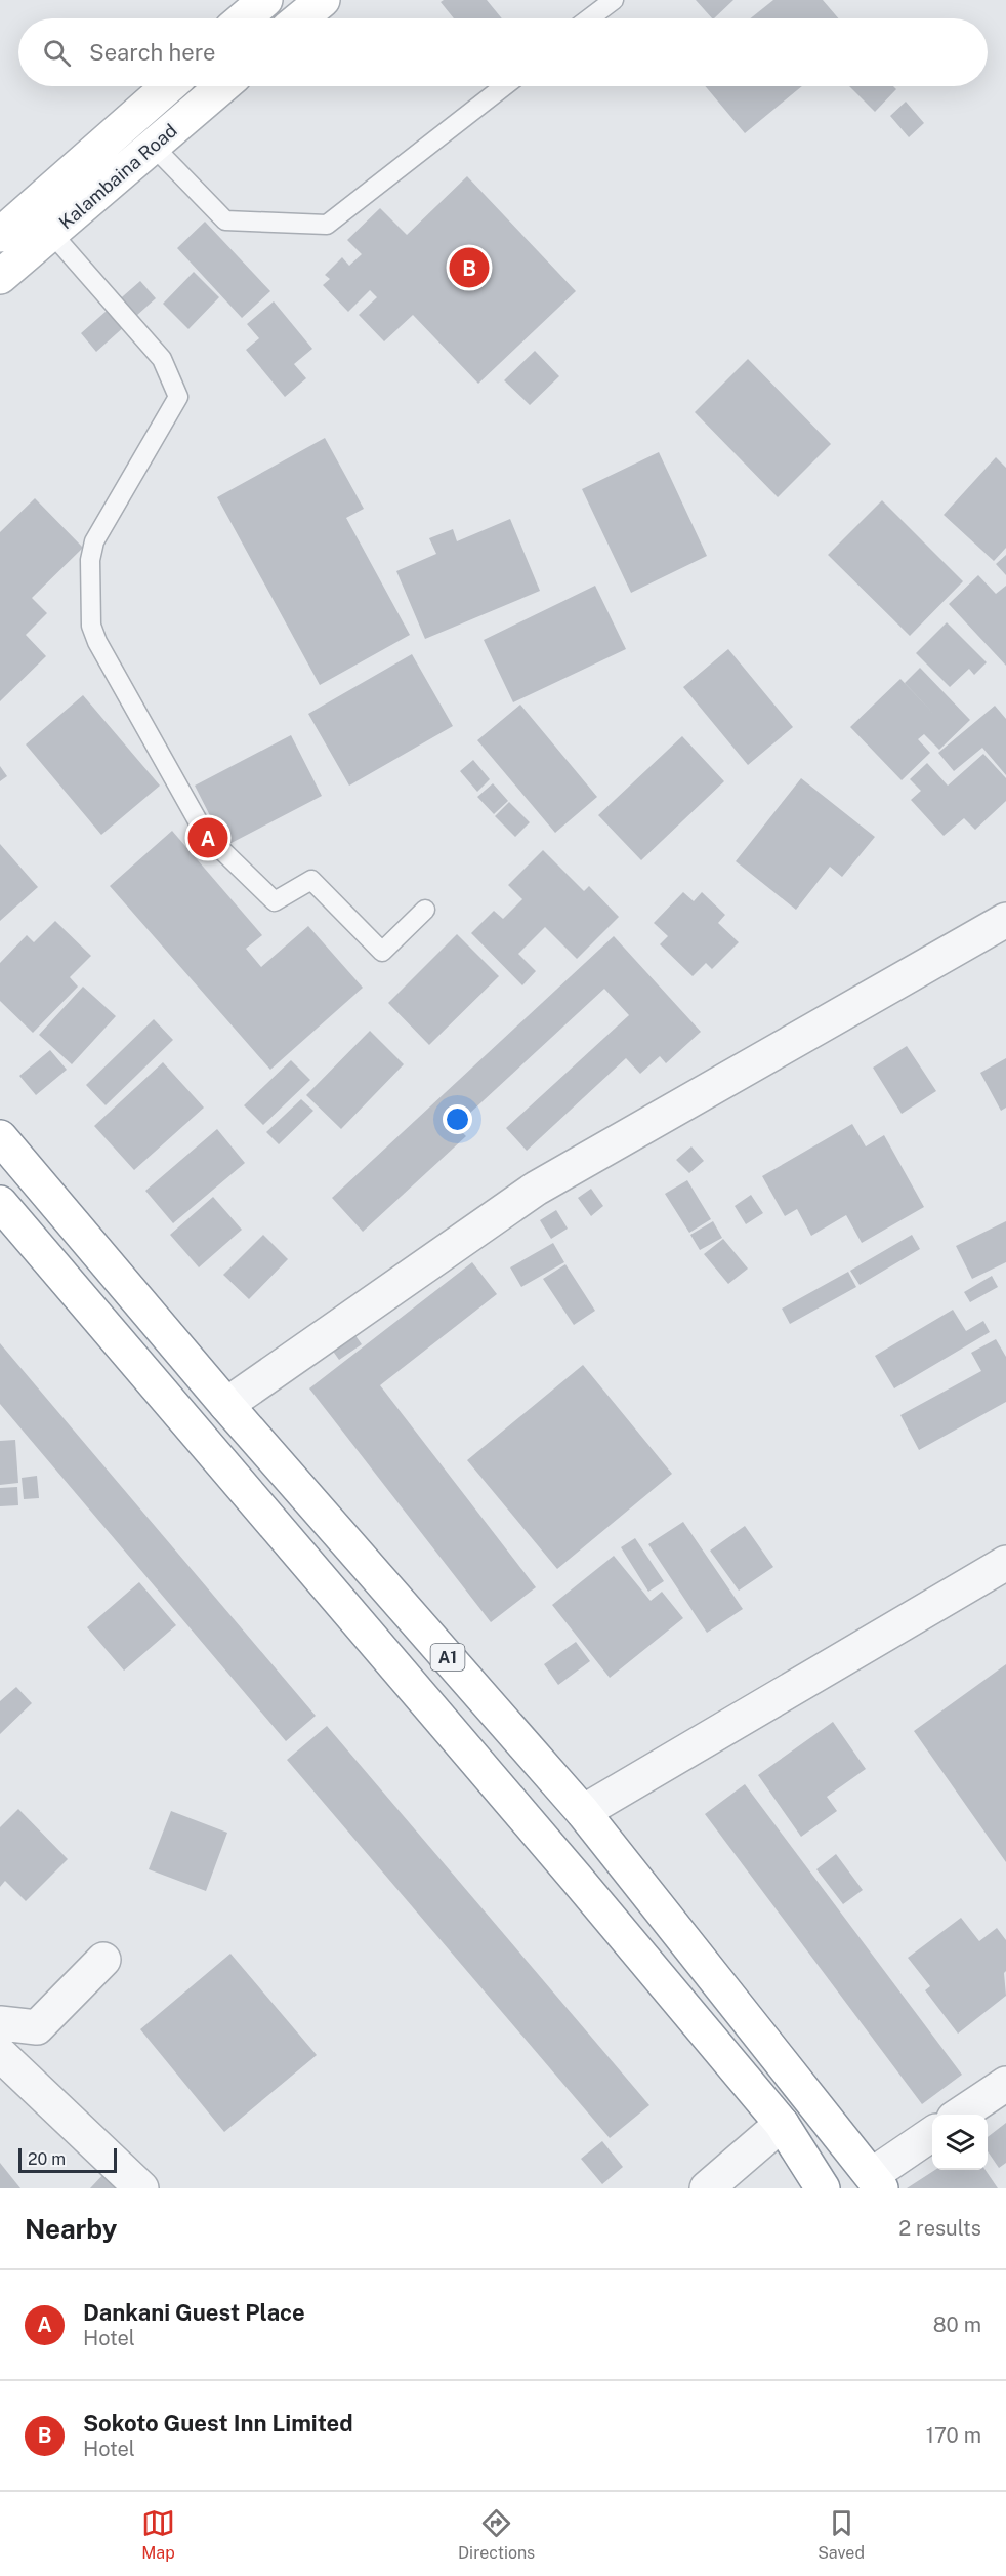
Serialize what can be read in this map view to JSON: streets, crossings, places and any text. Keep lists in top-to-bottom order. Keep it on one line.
{"streets":{"main road":["Kalambaina Road","A1"]},"scale_bar":"20 m","page":{"search":"Search here","pins":["B","A"],"scale":"20 m","heading":["Nearby","2 results"],"list":[{"mark":"A","name":"Dankani Guest Place","note":"Hotel","value":"80 m"},{"mark":"B","name":"Sokoto Guest Inn Limited","note":"Hotel","value":"170 m"}],"nav":["Map","Directions","Saved"]}}
